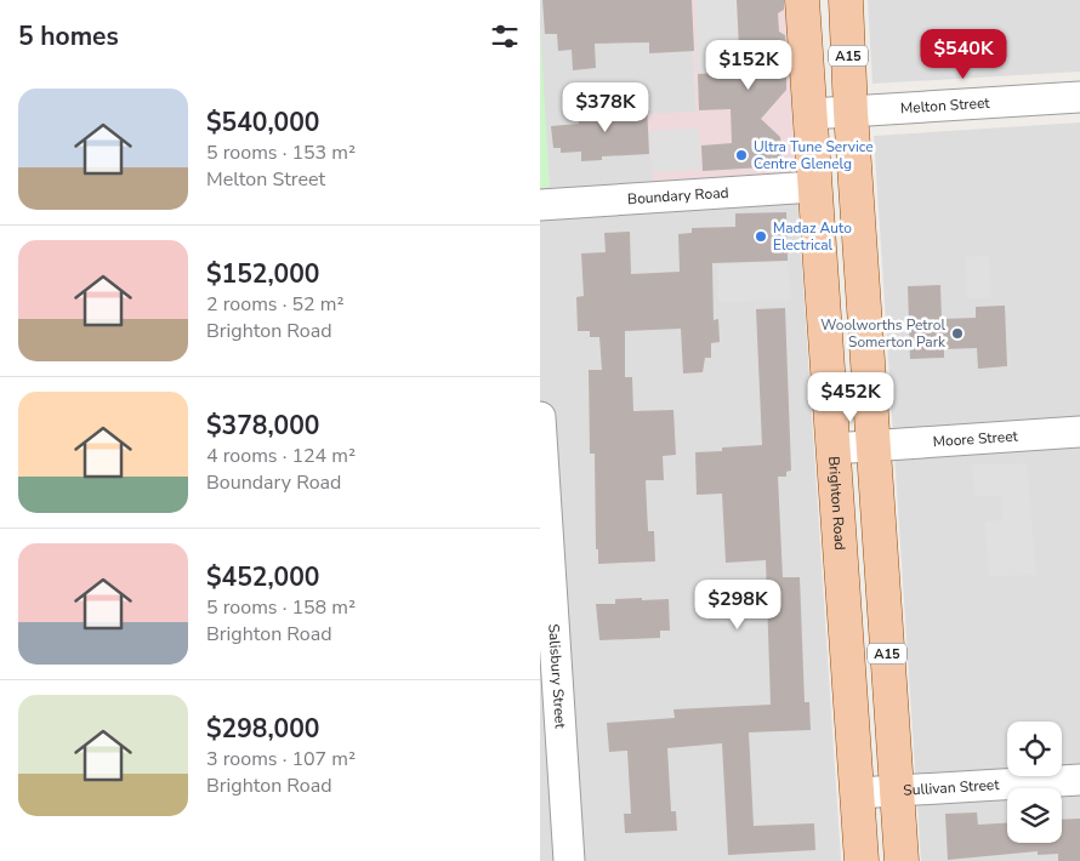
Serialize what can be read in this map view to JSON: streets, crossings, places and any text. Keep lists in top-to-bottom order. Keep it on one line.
{"streets":{"main road":["A15","Brighton Road"],"street":["Melton Street","Boundary Road","Moore Street","Salisbury Street","Sullivan Street"]},"crossings":[["A15","Melton Street"],["A15","Moore Street"],["A15","Sullivan Street"],["Melton Street","Brighton Road"],["Boundary Road","Brighton Road"],["Moore Street","Brighton Road"],["Brighton Road","Sullivan Street"]],"places":["Ultra Tune Service Centre Glenelg","Madaz Auto Electrical","Woolworths Petrol Somerton Park"],"page":{"heading":"5 homes","price":["$540K","$152K","$378K","$452K","$298K"],"list":[{"name":"$540,000","note":"5 rooms · 153 m² · Melton Street"},{"name":"$152,000","note":"2 rooms · 52 m² · Brighton Road"},{"name":"$378,000","note":"4 rooms · 124 m² · Boundary Road"},{"name":"$452,000","note":"5 rooms · 158 m² · Brighton Road"},{"name":"$298,000","note":"3 rooms · 107 m² · Brighton Road"}]}}
